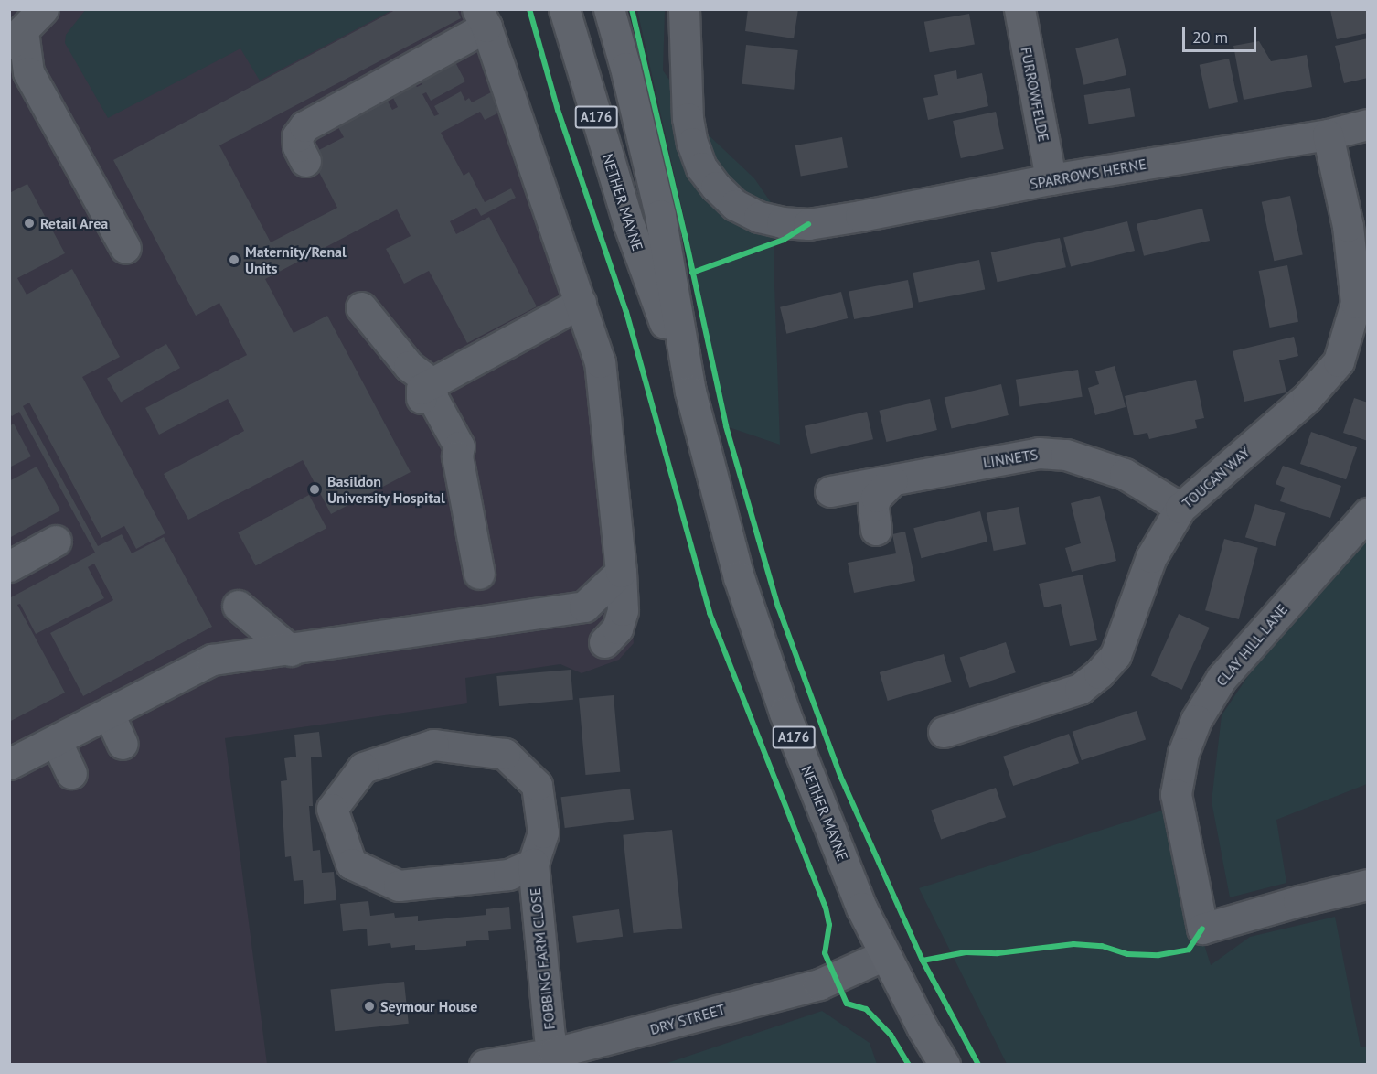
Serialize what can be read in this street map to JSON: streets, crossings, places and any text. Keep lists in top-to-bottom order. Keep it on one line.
{"streets":{"main road":["A176","NETHER MAYNE"],"street":["FURROWFELDE","SPARROWS HERNE","LINNETS","TOUCAN WAY","CLAY HILL LANE","FOBBING FARM CLOSE","DRY STREET"]},"crossings":[["FURROWFELDE","SPARROWS HERNE"],["SPARROWS HERNE","TOUCAN WAY"],["NETHER MAYNE","DRY STREET"],["LINNETS","TOUCAN WAY"],["FOBBING FARM CLOSE","DRY STREET"]],"places":["Retail Area","Maternity/Renal Units","Basildon University Hospital","Seymour House"],"scale_bar":"20 m"}
